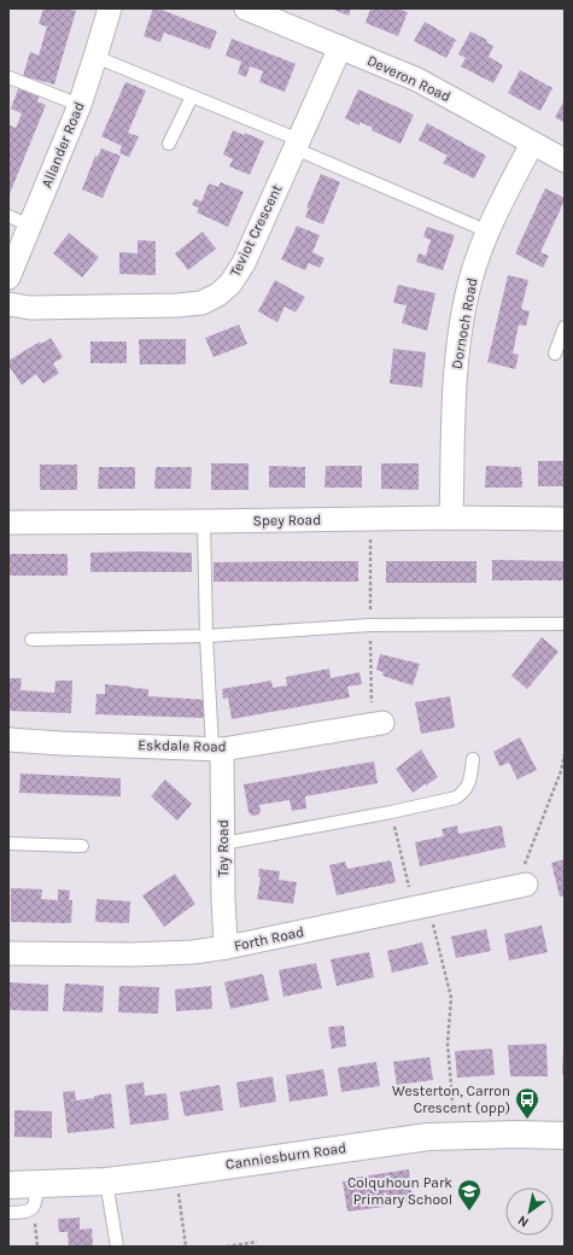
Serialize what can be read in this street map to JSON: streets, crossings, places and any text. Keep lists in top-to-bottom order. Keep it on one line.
{"streets":{"street":["Deveron Road","Allander Road","Teviot Crescent","Dornoch Road","Spey Road","Eskdale Road","Tay Road","Forth Road","Canniesburn Road"]},"crossings":[["Deveron Road","Teviot Crescent"],["Deveron Road","Dornoch Road"],["Dornoch Road","Spey Road"],["Eskdale Road","Tay Road"],["Tay Road","Forth Road"]],"places":{"bus stop":["Westerton, Carron Crescent (opp)"],"school or university":["Colquhoun Park Primary School"]},"north":"bottom left"}
